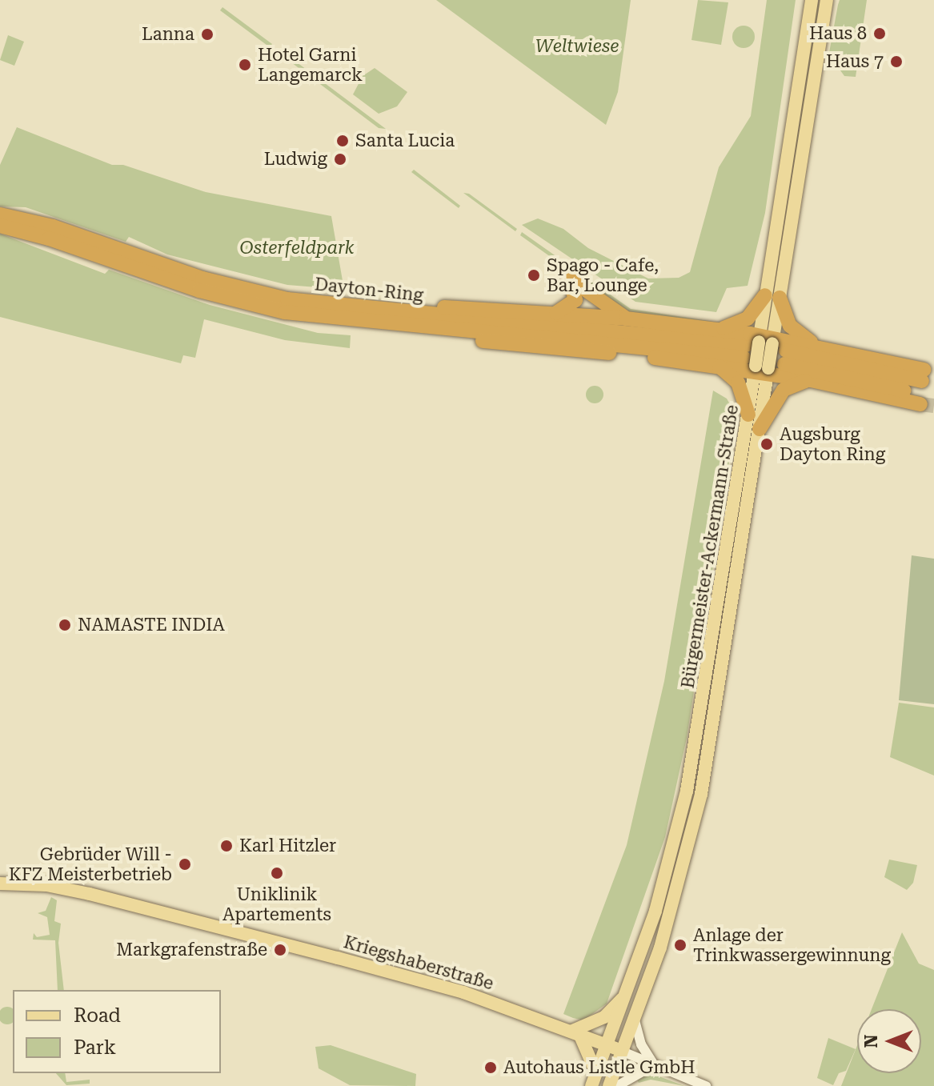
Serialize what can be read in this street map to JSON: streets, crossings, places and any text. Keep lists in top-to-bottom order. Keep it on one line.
{"streets":{"highway":["Dayton-Ring"],"main road":["Bürgermeister-Ackermann-Straße","Kriegshaberstraße"]},"crossings":[["Dayton-Ring","Bürgermeister-Ackermann-Straße"],["Bürgermeister-Ackermann-Straße","Kriegshaberstraße"]],"parks":["Weltwiese","Osterfeldpark"],"places":["Haus 8","Lanna","Haus 7","Hotel Garni Langemarck","Santa Lucia","Ludwig","Spago - Cafe, Bar, Lounge","Augsburg Dayton Ring","NAMASTE INDIA","Karl Hitzler","Gebrüder Will - KFZ Meisterbetrieb","Uniklinik Apartements","Anlage der Trinkwassergewinnung","Markgrafenstraße","Autohaus Listle GmbH"],"legend":["Road","Park"],"north":"left"}
